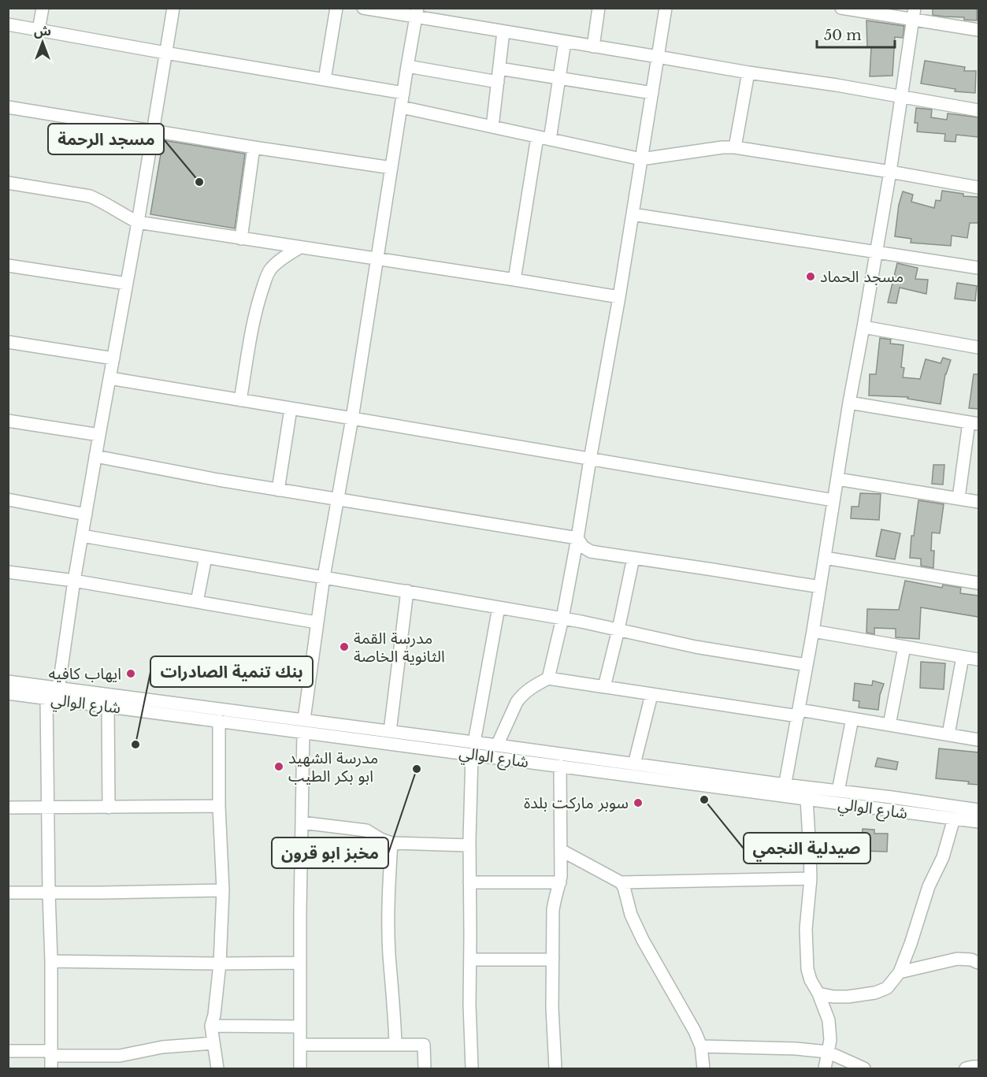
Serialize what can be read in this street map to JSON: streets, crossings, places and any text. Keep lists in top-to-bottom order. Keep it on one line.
{"streets":{"street":["شارع الوالي"]},"places":["مسجد الرحمة","مسجد الحماد","مدرسة القمة الثانوية الخاصة","ايهاب كافيه","بنك تنمية الصادرات","مدرسة الشهيد ابو بكر الطيب","مخبز ابو قرون","صيدلية النجمي","سوبر ماركت بلدة"],"scale_bar":"50 m","north":"top"}
